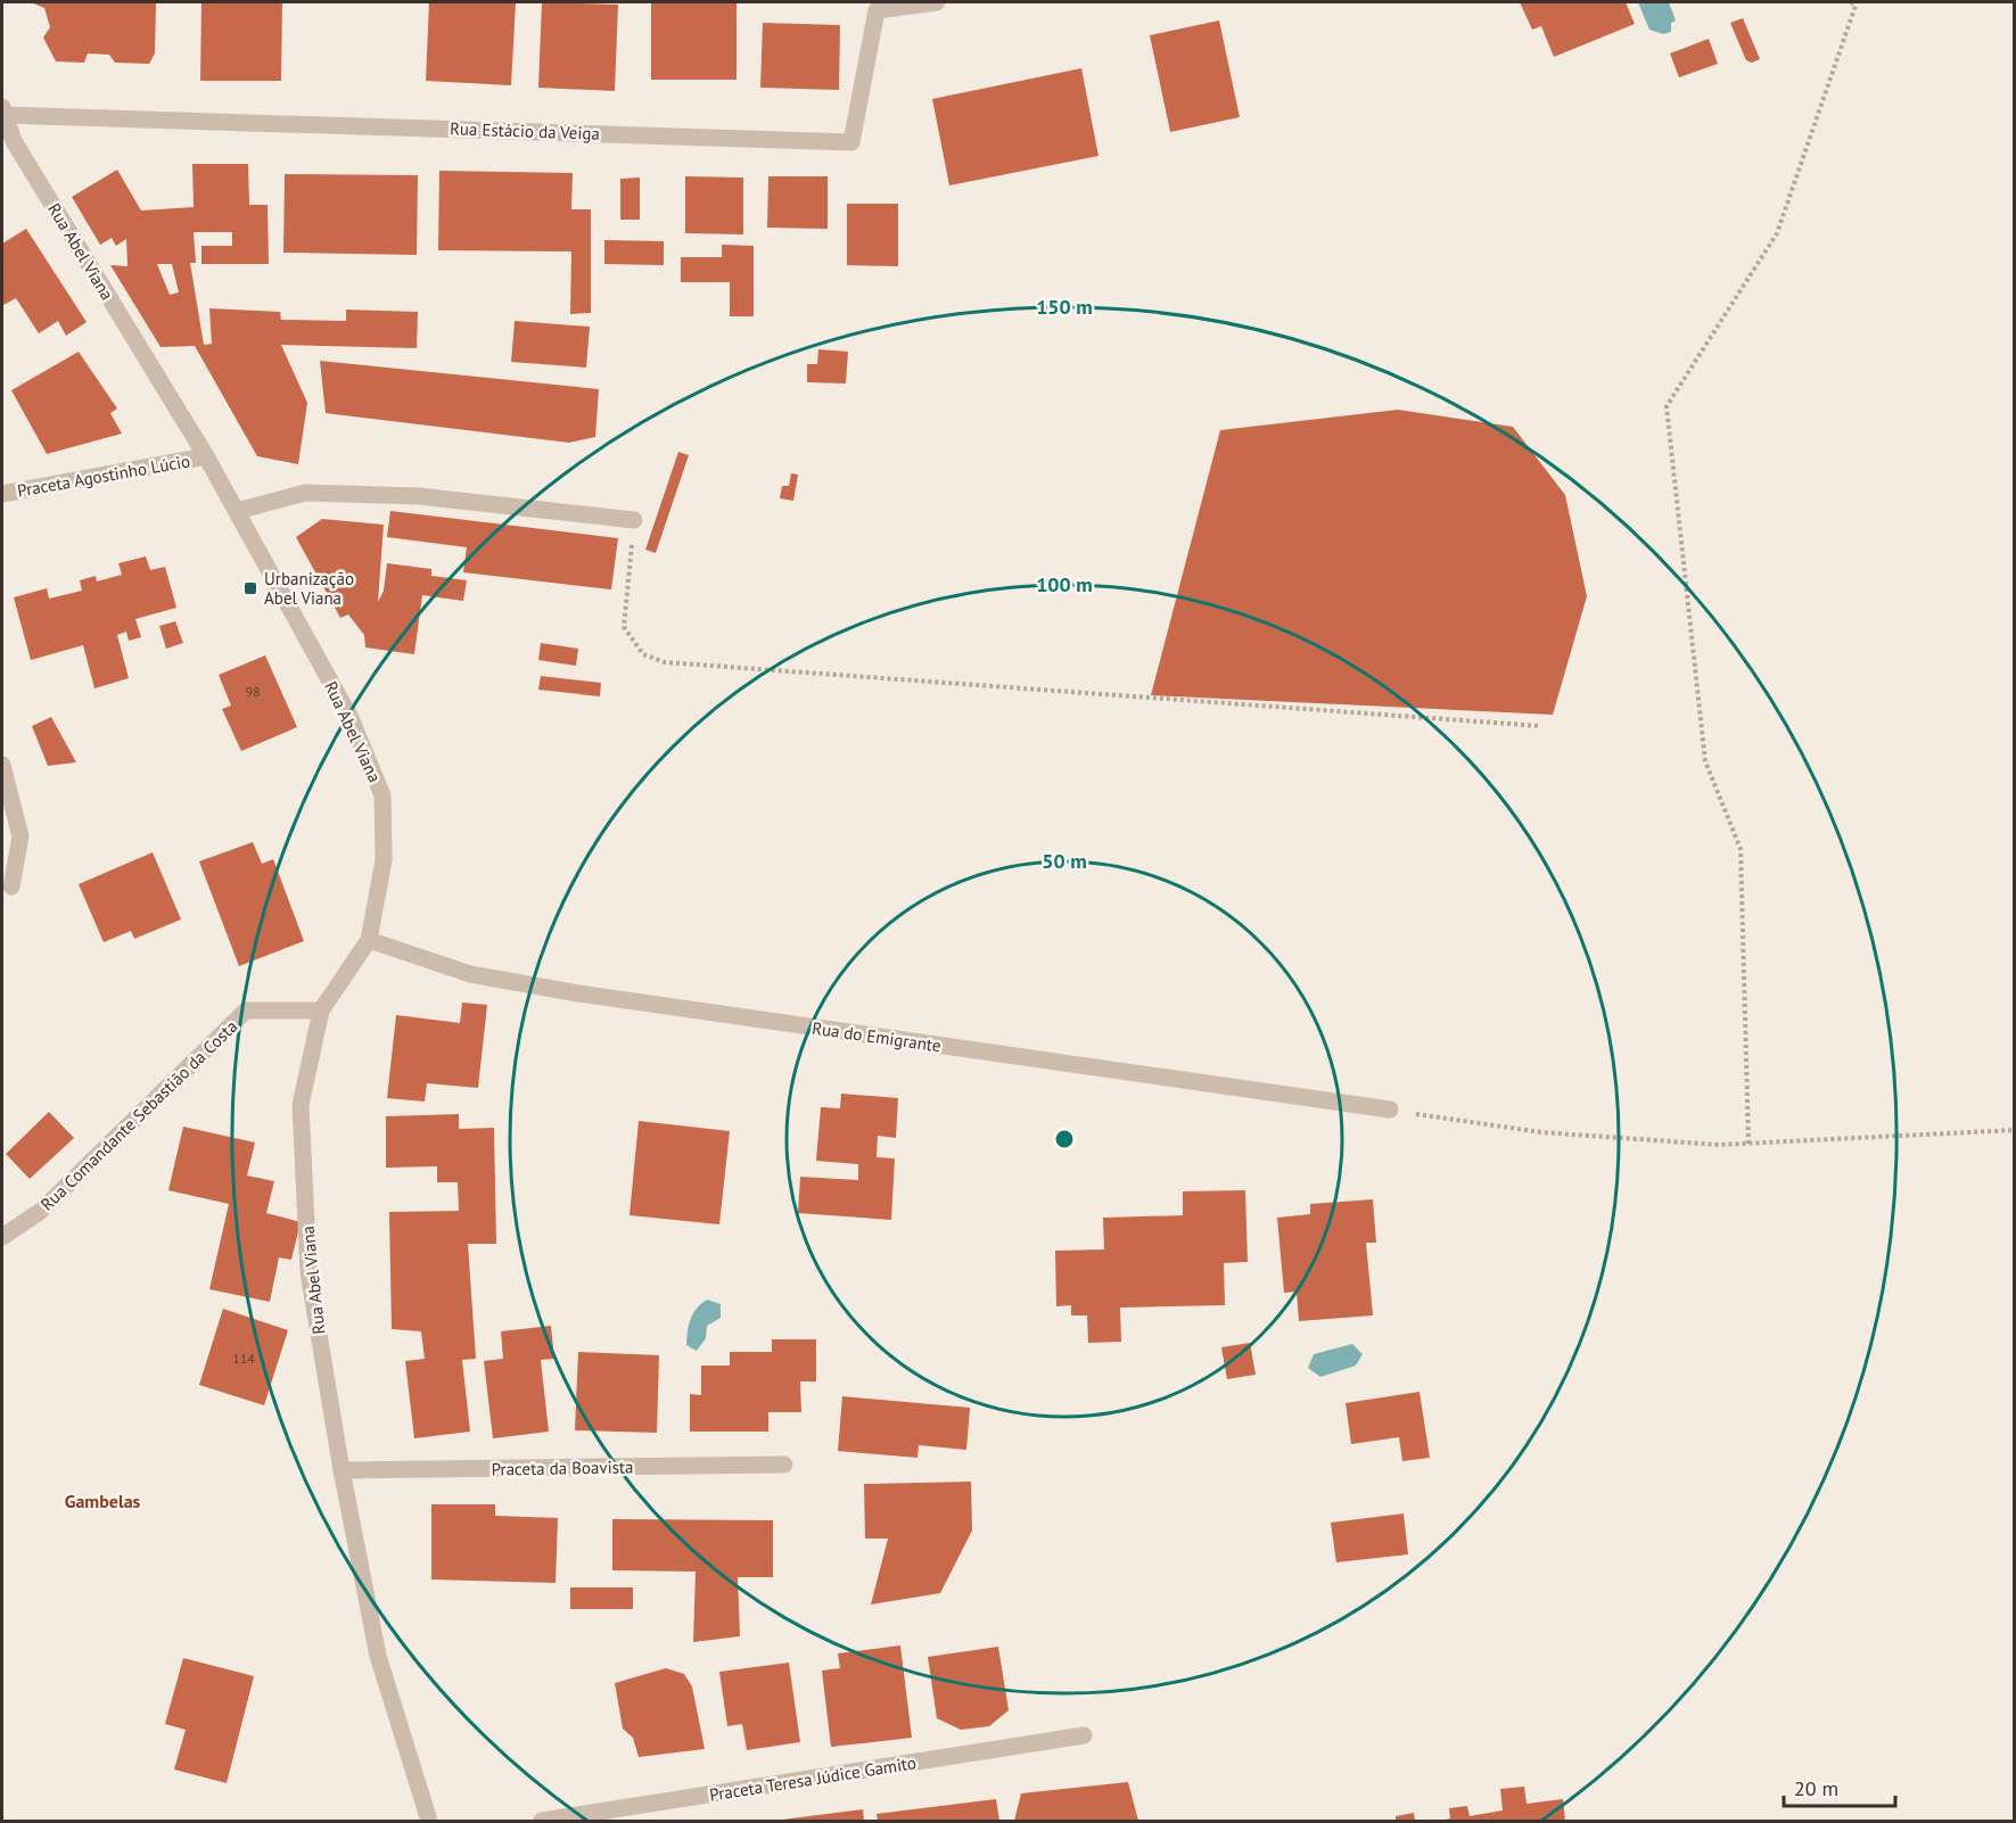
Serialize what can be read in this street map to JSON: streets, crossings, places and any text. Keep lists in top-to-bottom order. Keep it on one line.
{"streets":{"street":["Rua Estácio da Veiga","Rua Abel Viana","Praceta Agostinho Lúcio","Rua do Emigrante","Rua Comandante Sebastião da Costa","Praceta da Boavista","Praceta Teresa Júdice Gamito"]},"crossings":[["Rua Estácio da Veiga","Rua Abel Viana"],["Rua Abel Viana","Praceta Agostinho Lúcio"],["Rua Abel Viana","Rua do Emigrante"],["Rua Abel Viana","Rua Comandante Sebastião da Costa"],["Rua Abel Viana","Praceta da Boavista"]],"districts":["Gambelas"],"places":{"transit":["Urbanização Abel Viana"]},"house_numbers":["98","114"],"scale_bar":"20 m","rings":["150 m","100 m","50 m"]}
